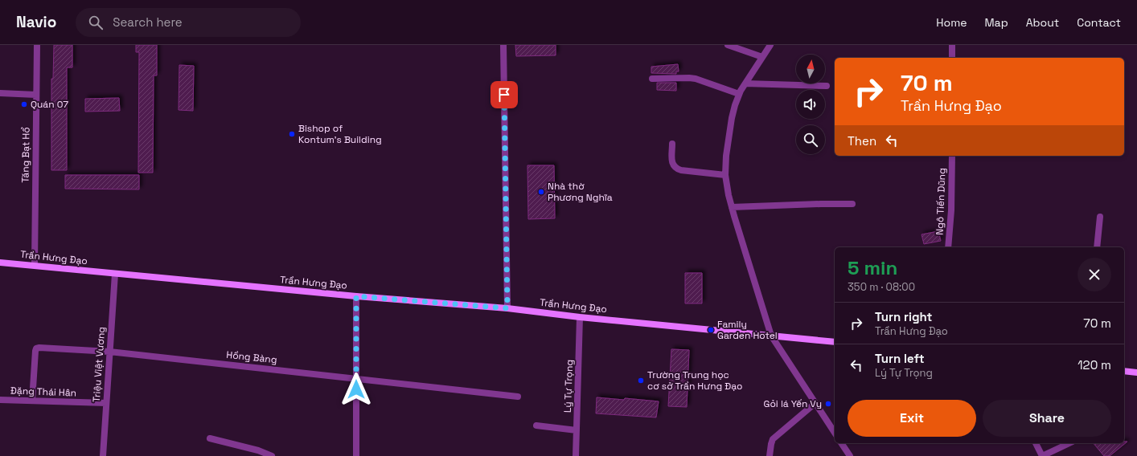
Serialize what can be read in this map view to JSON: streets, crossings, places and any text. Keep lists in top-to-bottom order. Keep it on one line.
{"streets":{"street":["Tăng Bạt Hổ","Ngô Tiến Dũng","Trần Hưng Đạo","Hồng Bàng","Triệu Việt Vương","Lý Tự Trọng","Đặng Thái Hân"]},"crossings":[["Tăng Bạt Hổ","Trần Hưng Đạo"],["Trần Hưng Đạo","Triệu Việt Vương"],["Trần Hưng Đạo","Lý Tự Trọng"],["Hồng Bàng","Triệu Việt Vương"],["Hồng Bàng","Đặng Thái Hân"],["Triệu Việt Vương","Đặng Thái Hân"]],"places":["Quán 07","Bishop of Kontum's Building","Nhà thờ Phương Nghĩa","Family Garden Hotel","Trường Trung học cơ sở Trần Hưng Đạo","Gỏi lá Yến Vy"],"north":"top","page":{"header":"Navio","search":"Search here","nav":["Home","Map","About","Contact"],"turn":["70 m","Trần Hưng Đạo"],"then":"Then","heading":["5 min","350 m · 08:00"],"list":[{"name":"Turn right","note":"Trần Hưng Đạo","value":"70 m"},{"name":"Turn left","note":"Lý Tự Trọng","value":"120 m"}],"buttons":["Exit","Share"]}}
